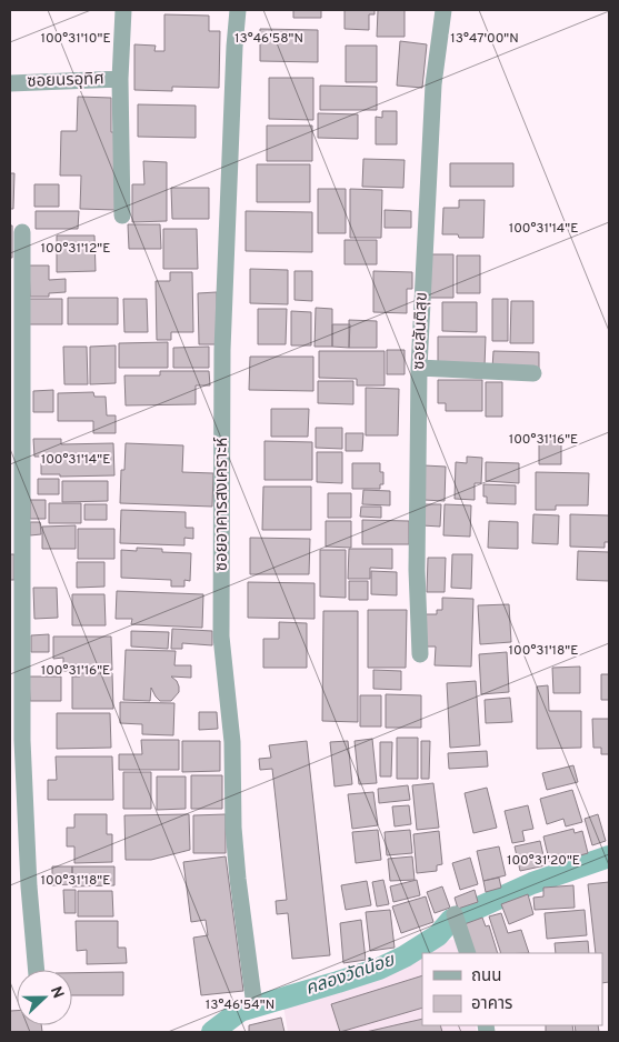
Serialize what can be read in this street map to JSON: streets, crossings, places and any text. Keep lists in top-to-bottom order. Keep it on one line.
{"streets":{"street":["ซอยนรอุทิศ","ซอยสันติสุข","ซอยอาคารสงเคราะห์"]},"water":["คลองวัดน้อย"],"legend":["ถนน","อาคาร"],"north":"right","coordinates":["100°31'10\"E","13°46'58\"N","13°47'00\"N","100°31'14\"E","100°31'12\"E","100°31'16\"E","100°31'18\"E","100°31'20\"E","13°46'54\"N"]}
